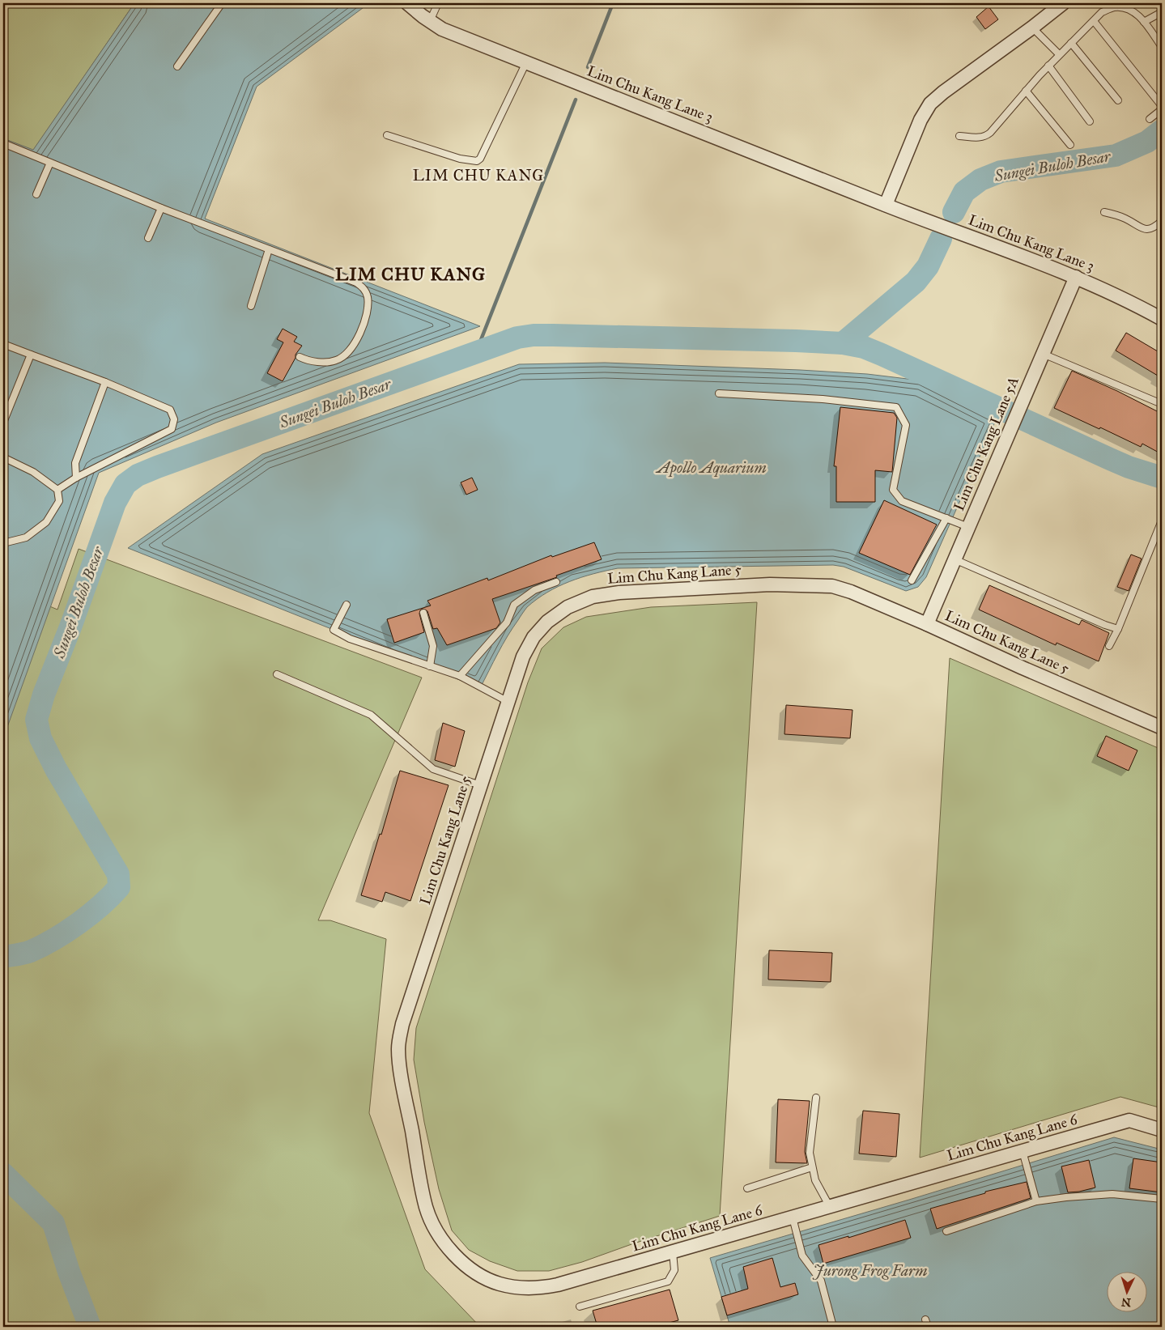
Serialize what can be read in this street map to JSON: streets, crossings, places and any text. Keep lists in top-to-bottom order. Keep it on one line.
{"streets":{"street":["Lim Chu Kang Lane 3","Lim Chu Kang Lane 5A","Lim Chu Kang Lane 5","Lim Chu Kang Lane 6"]},"crossings":[["Lim Chu Kang Lane 3","Lim Chu Kang Lane 5A"],["Lim Chu Kang Lane 5A","Lim Chu Kang Lane 5"],["Lim Chu Kang Lane 5","Lim Chu Kang Lane 6"]],"districts":["LIM CHU KANG","LIM CHU KANG"],"water":["Sungei Buloh Besar","Apollo Aquarium","Jurong Frog Farm"],"north":"bottom"}
